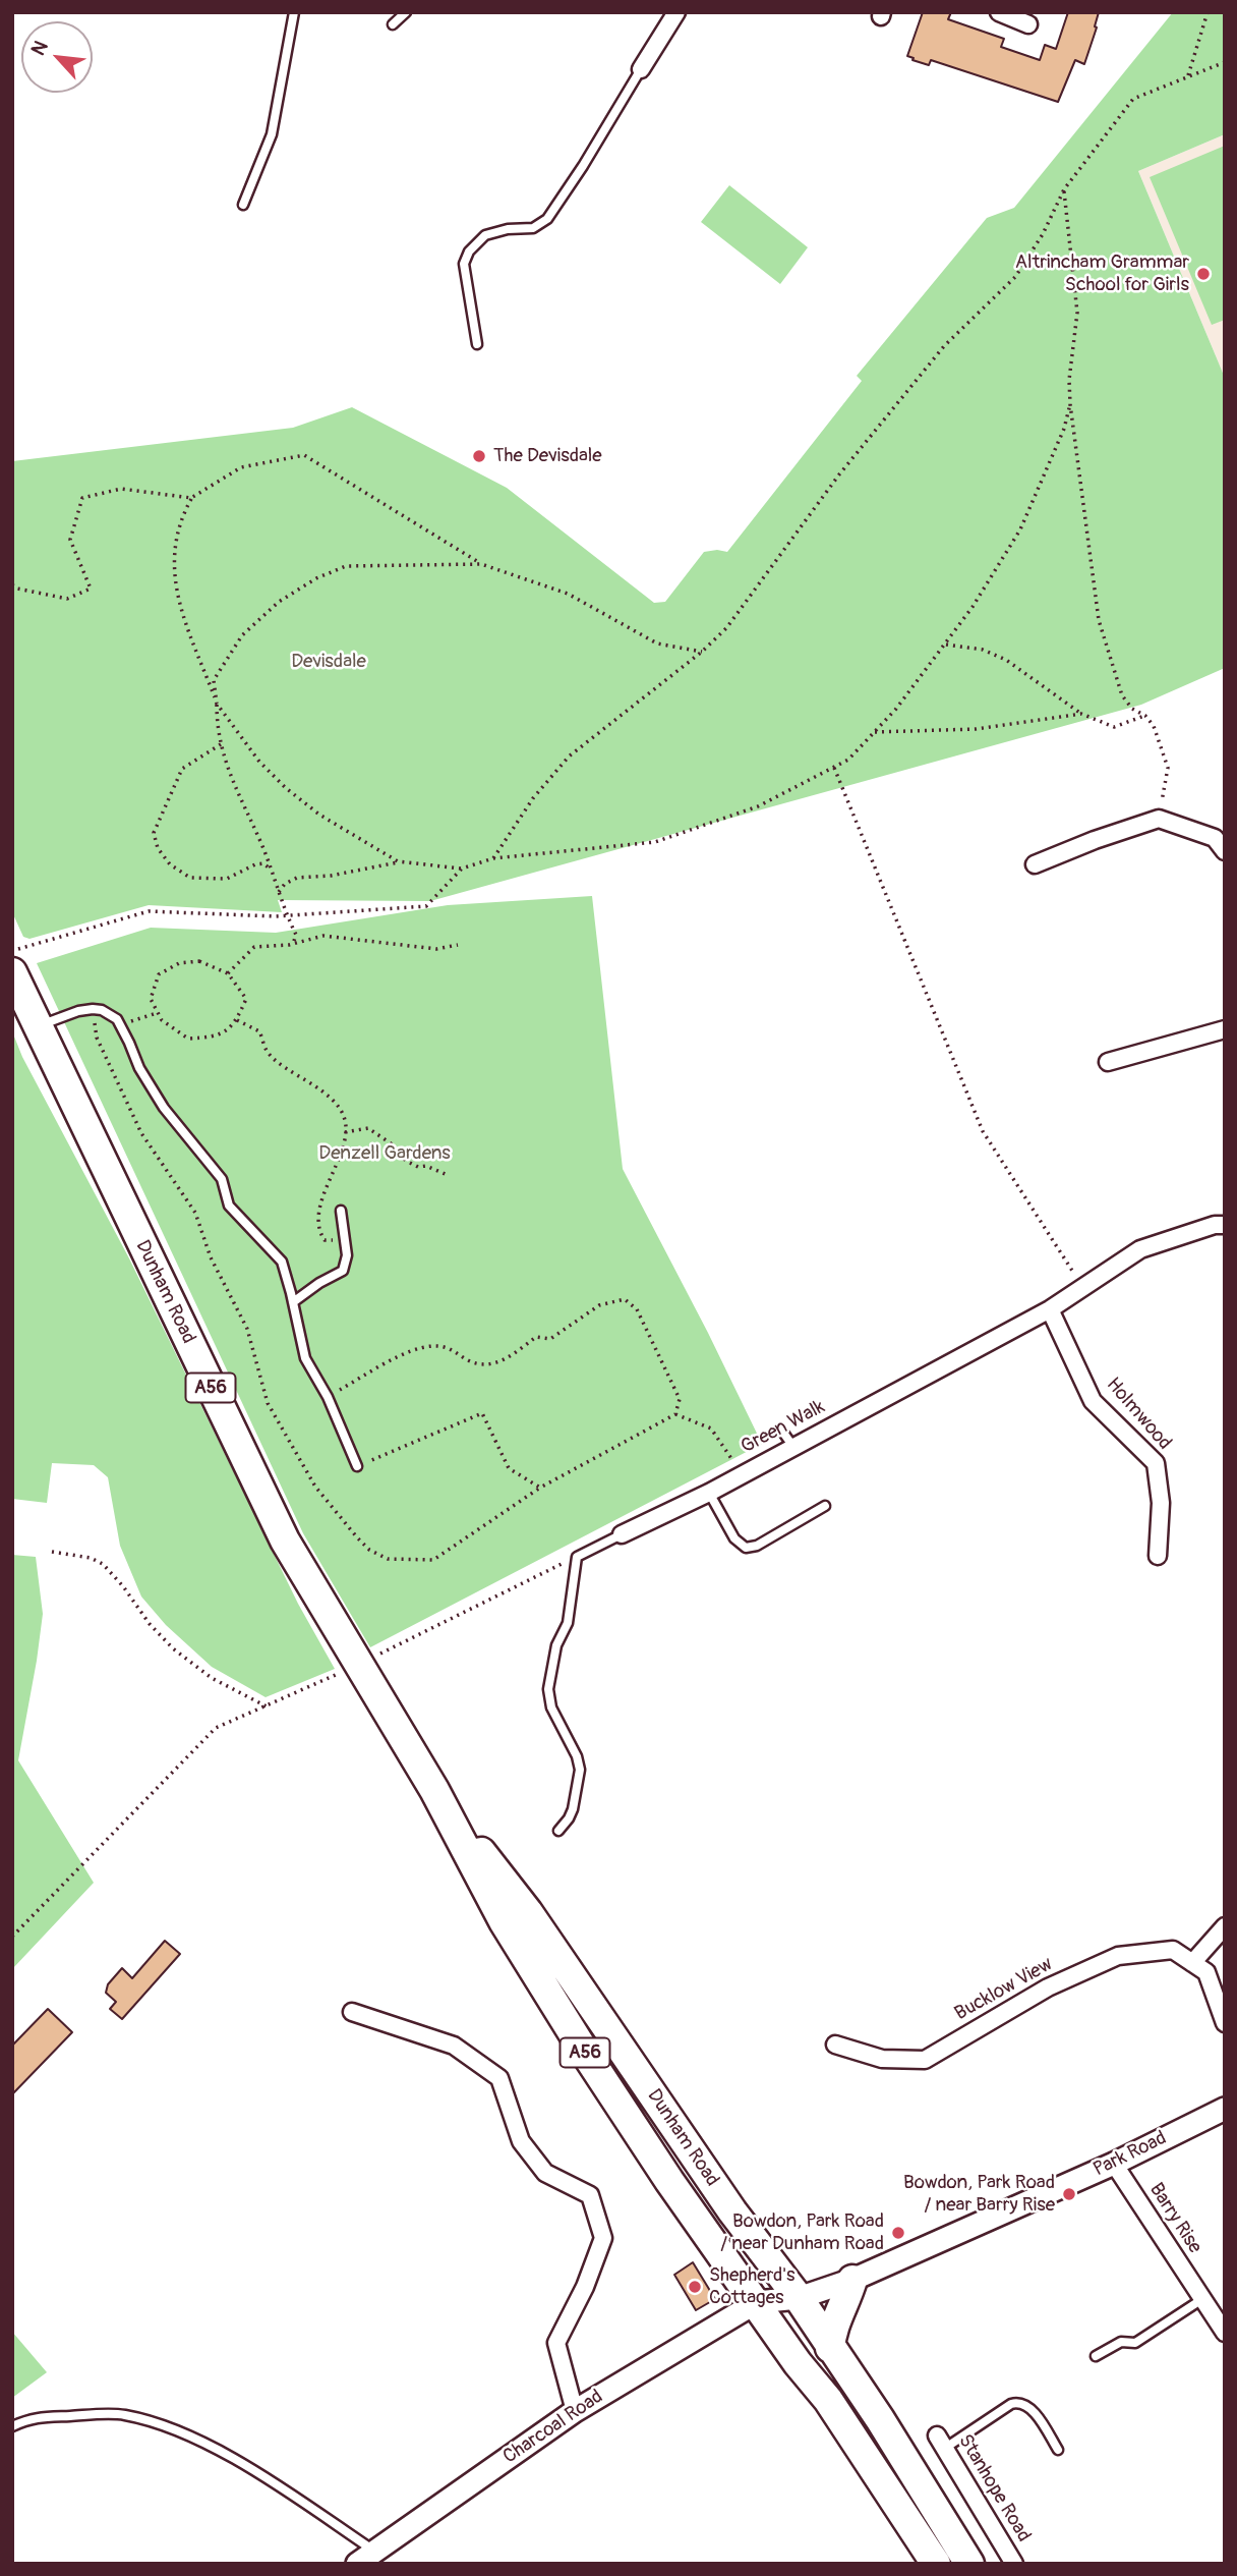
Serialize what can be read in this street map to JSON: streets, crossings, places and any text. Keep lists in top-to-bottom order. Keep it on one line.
{"streets":{"highway":["Dunham Road","A56"],"main road":["Park Road","Charcoal Road"],"street":["Holmwood","Green Walk","Bucklow View","Barry Rise","Stanhope Road"]},"crossings":[["Dunham Road","Park Road"],["Dunham Road","Charcoal Road"],["Holmwood","Green Walk"],["Park Road","Barry Rise"],["Park Road","Charcoal Road"]],"parks":["Devisdale","Denzell Gardens"],"places":["Altrincham Grammar School for Girls","The Devisdale","Bowdon, Park Road / near Barry Rise","Bowdon, Park Road / near Dunham Road","Shepherd's Cottages"],"north":"top left"}
